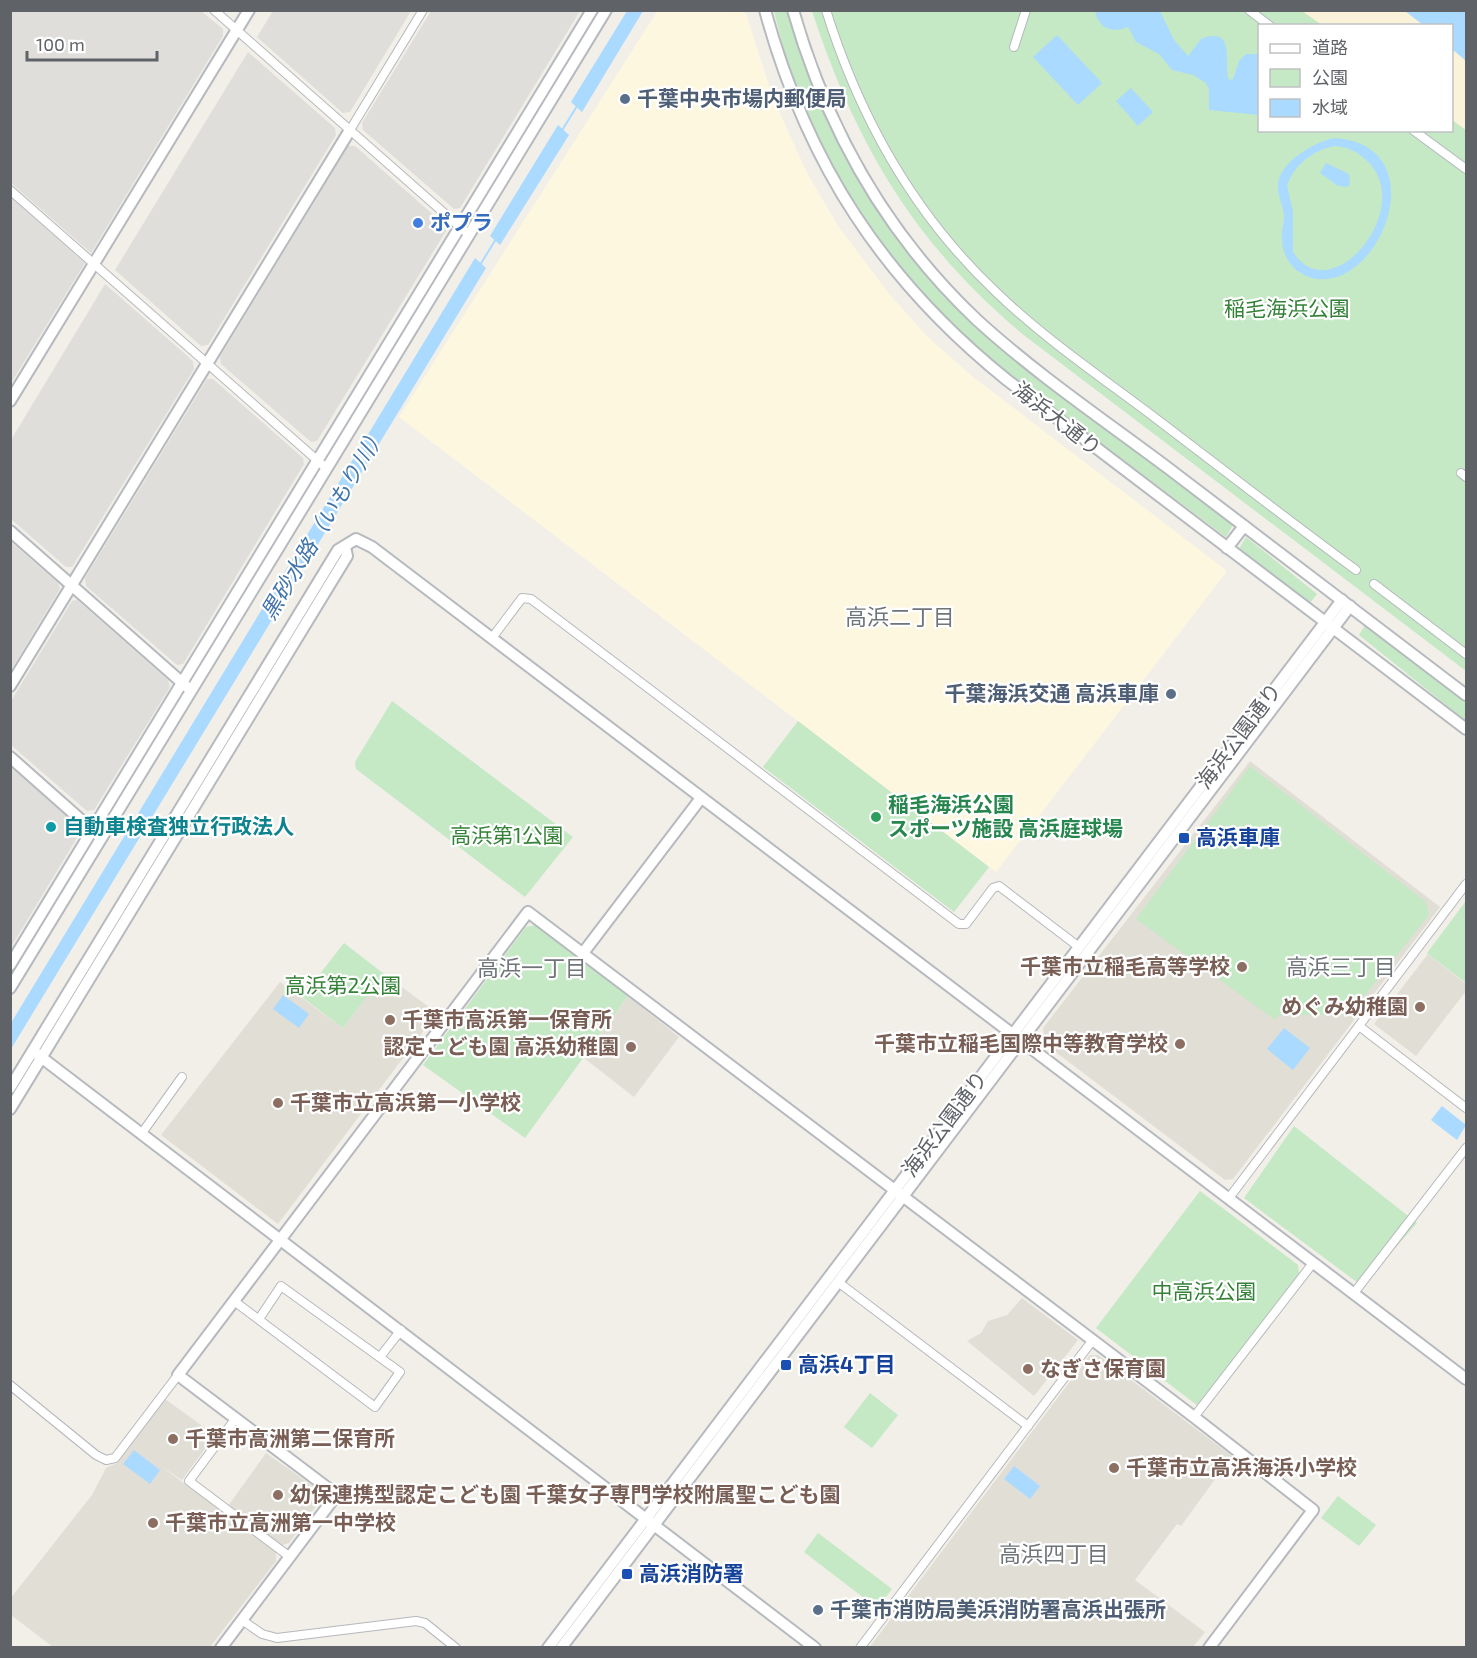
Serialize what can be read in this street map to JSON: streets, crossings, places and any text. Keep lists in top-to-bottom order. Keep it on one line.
{"streets":{"street":["海浜大通り","海浜公園通り"]},"crossings":[["海浜大通り","海浜公園通り"]],"districts":["高浜二丁目","高浜三丁目","高浜一丁目","高浜四丁目"],"water":["黒砂水路（いもり川）"],"parks":["稲毛海浜公園","高浜第1公園","高浜第2公園","中高浜公園"],"places":{"other":["千葉中央市場内郵便局","ポプラ","千葉海浜交通 高浜車庫","稲毛海浜公園 スポーツ施設 高浜庭球場","自動車検査独立行政法人","千葉市立稲毛高等学校","めぐみ幼稚園","千葉市高浜第一保育所","千葉市立稲毛国際中等教育学校","認定こども園 高浜幼稚園","千葉市立高浜第一小学校","なぎさ保育園","千葉市高洲第二保育所","千葉市立高浜海浜小学校","幼保連携型認定こども園 千葉女子専門学校附属聖こども園","千葉市立高洲第一中学校","千葉市消防局美浜消防署高浜出張所"],"transit":["高浜車庫","高浜4丁目","高浜消防署"]},"legend":["道路","公園","水域"],"scale_bar":"100 m"}
